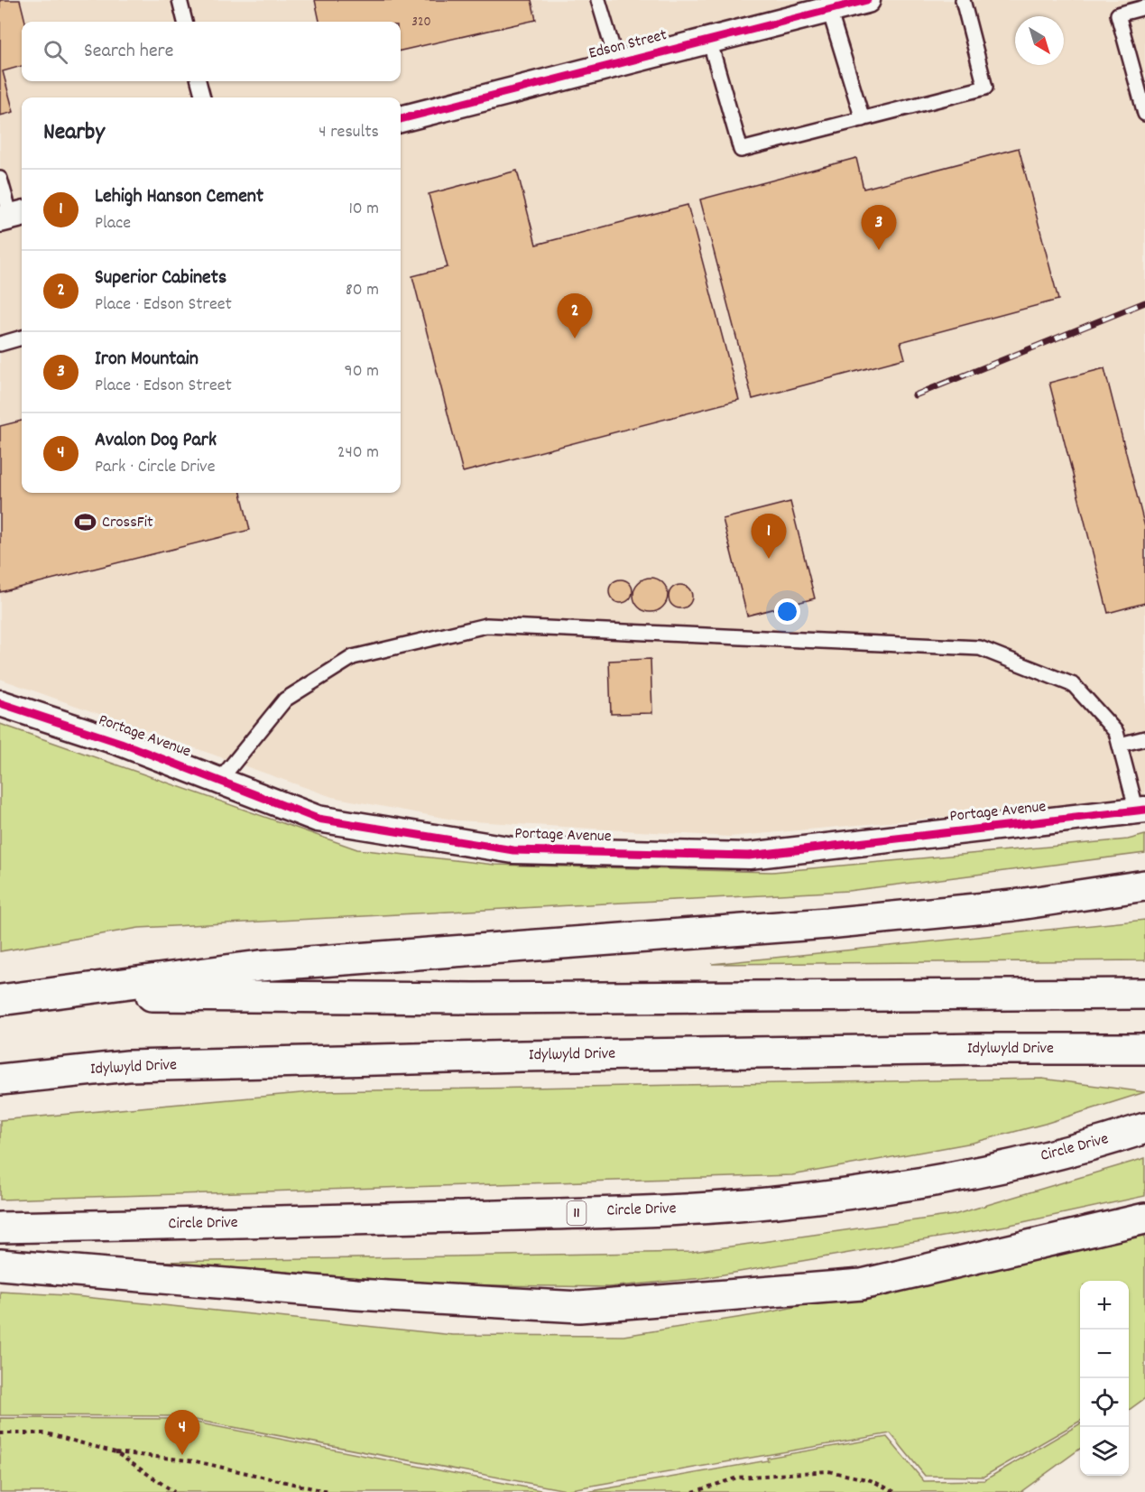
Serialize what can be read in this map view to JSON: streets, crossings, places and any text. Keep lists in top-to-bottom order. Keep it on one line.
{"streets":{"highway":["Idylwyld Drive","Circle Drive","11"],"street":["Edson Street","Portage Avenue"]},"places":{"sports":["CrossFit"]},"house_numbers":["320"],"north":"bottom right","page":{"search":"Search here","heading":["Nearby","4 results"],"list":[{"mark":"1","name":"Lehigh Hanson Cement","note":"Place","value":"10 m"},{"mark":"2","name":"Superior Cabinets","note":"Place · Edson Street","value":"80 m"},{"mark":"3","name":"Iron Mountain","note":"Place · Edson Street","value":"90 m"},{"mark":"4","name":"Avalon Dog Park","note":"Park · Circle Drive","value":"240 m"}],"pins":["3","2","1","4"],"map_buttons":["+","−"]}}
